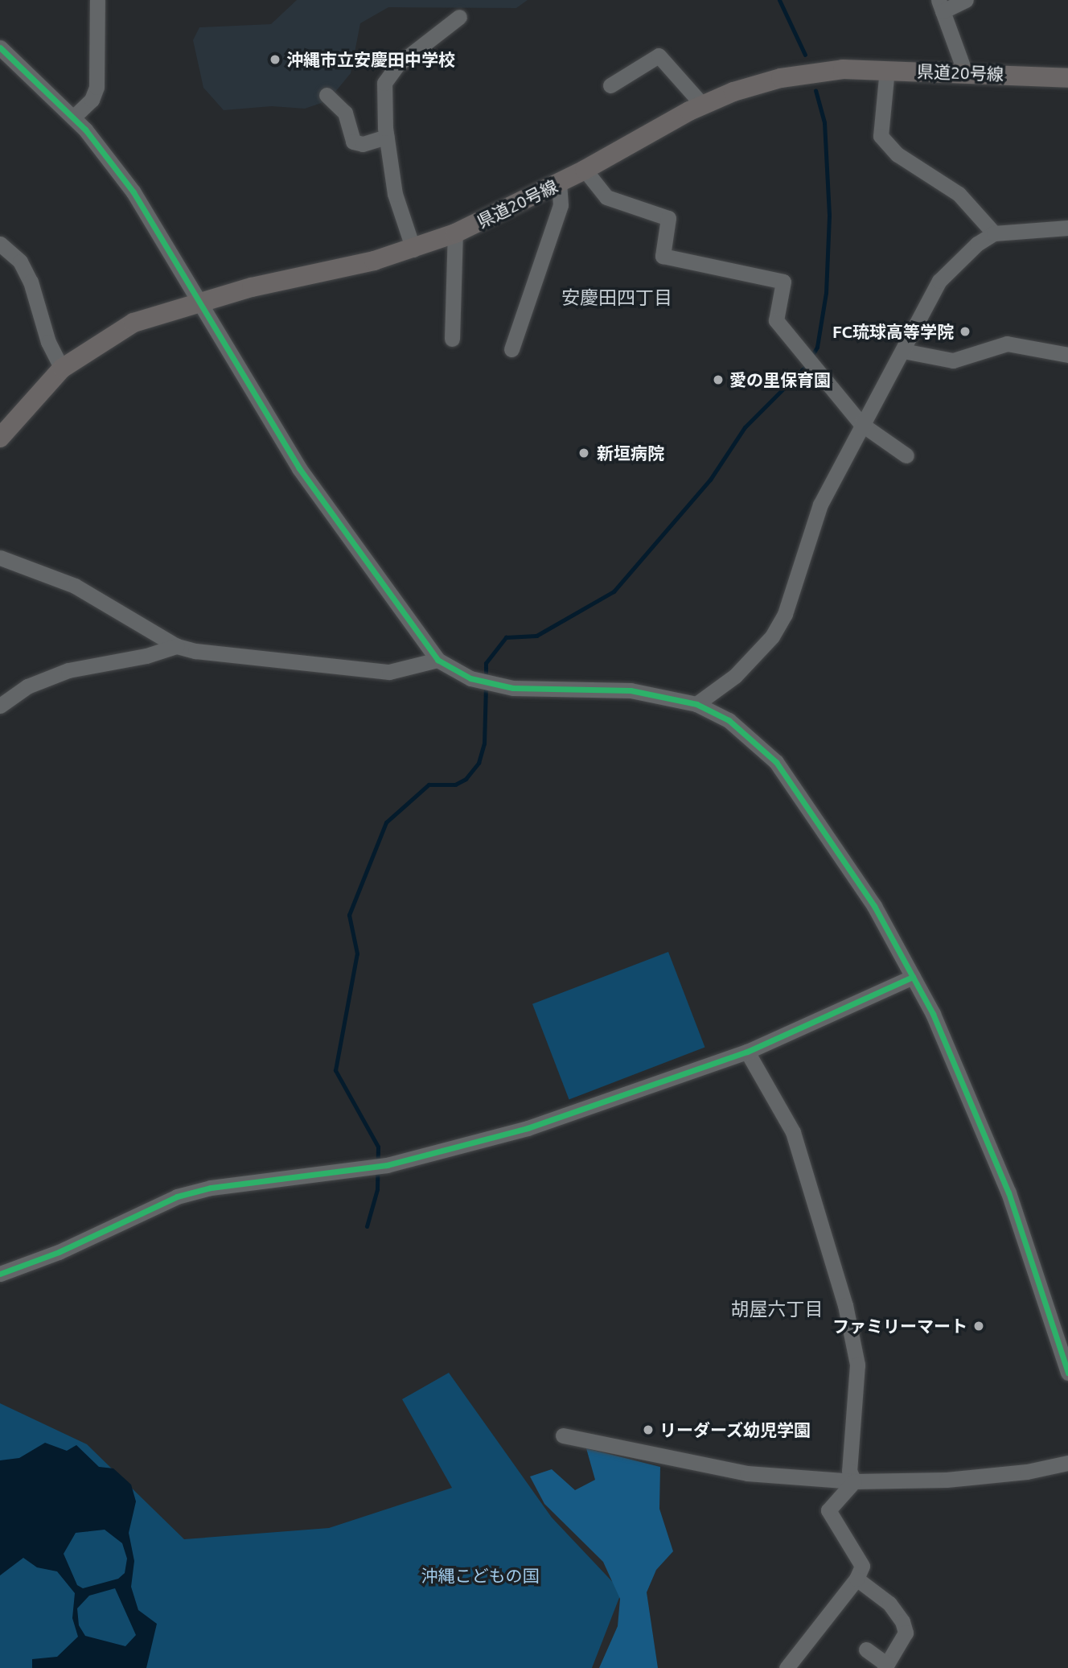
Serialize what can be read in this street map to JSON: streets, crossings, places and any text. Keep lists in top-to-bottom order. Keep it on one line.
{"streets":{"main road":["県道20号線"]},"districts":["安慶田四丁目","胡屋六丁目"],"parks":["沖縄こどもの国"],"places":["沖縄市立安慶田中学校","FC琉球高等学院","愛の里保育園","新垣病院","ファミリーマート","リーダーズ幼児学園"]}
